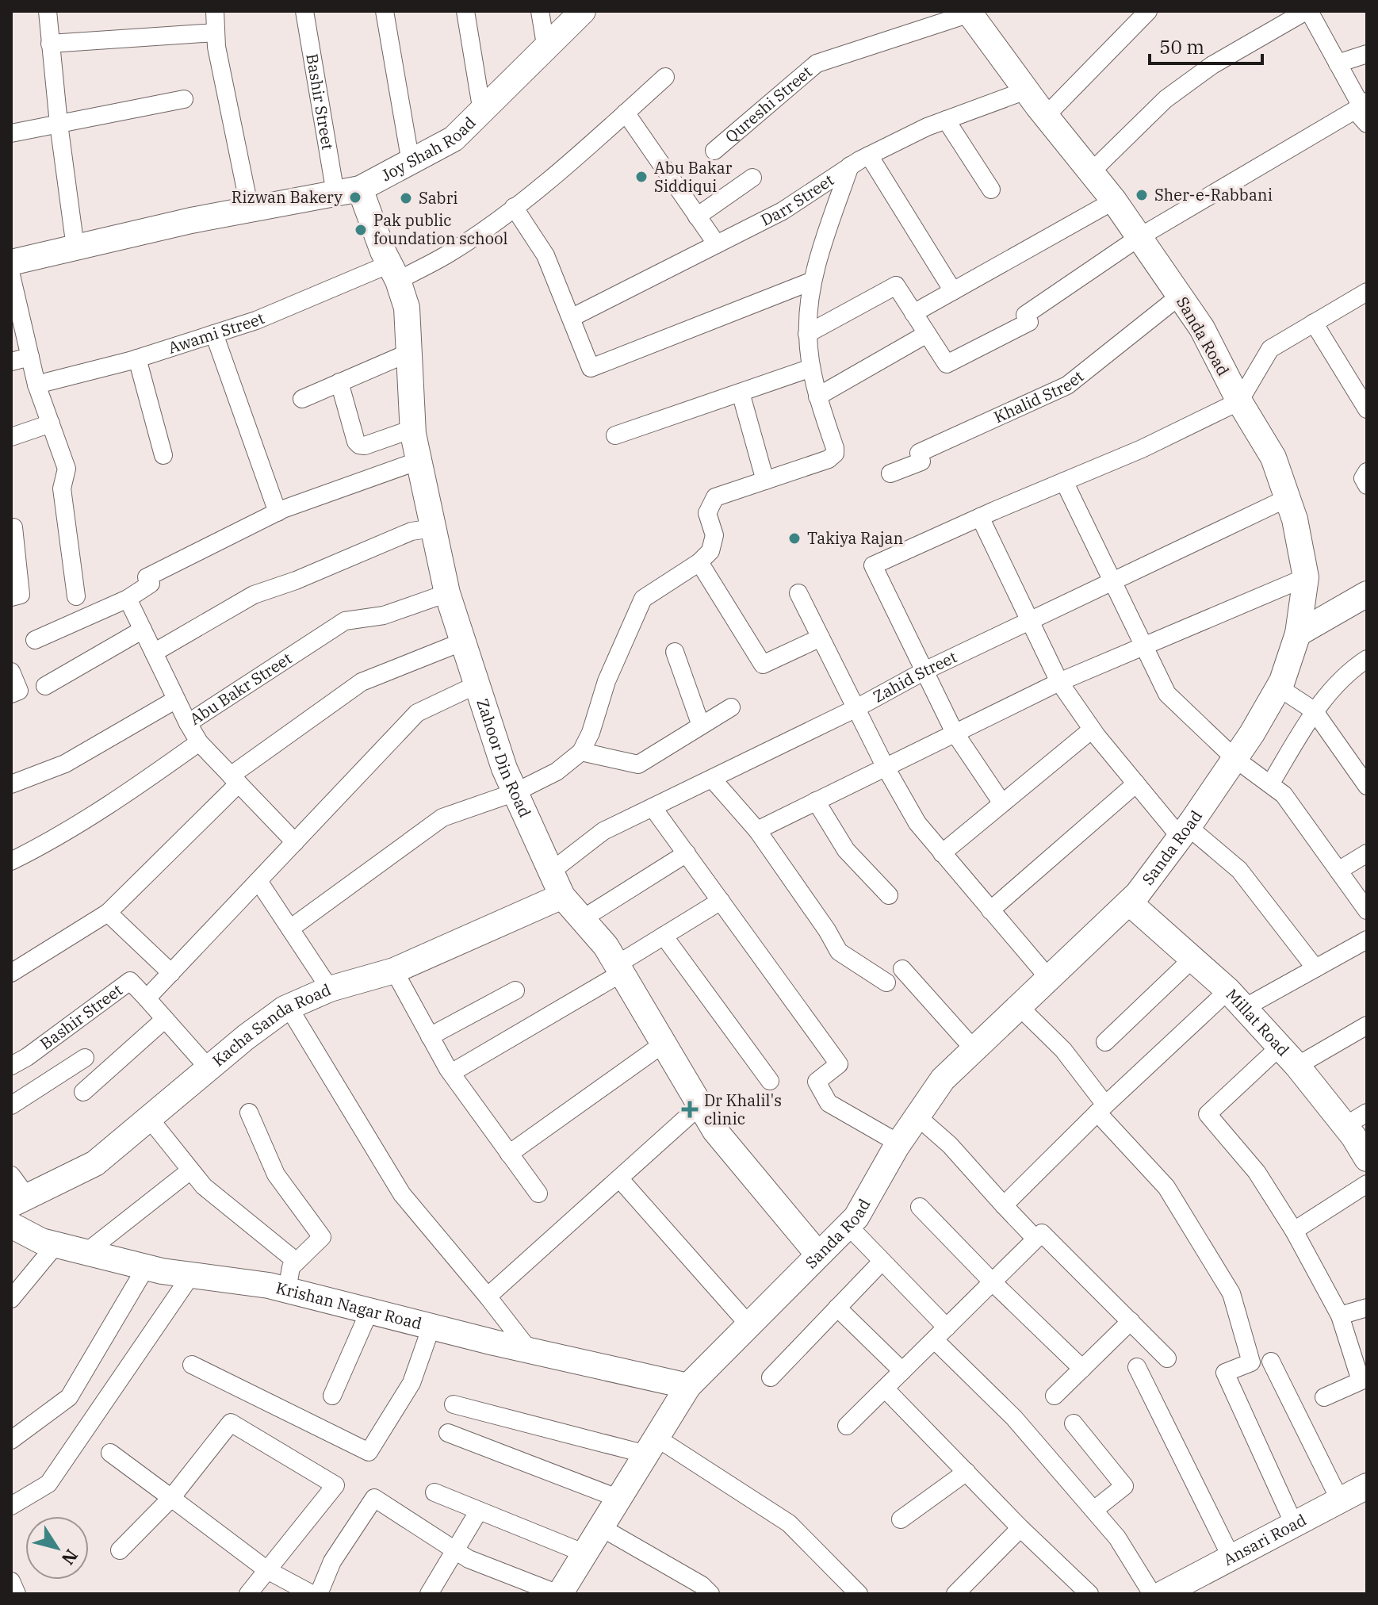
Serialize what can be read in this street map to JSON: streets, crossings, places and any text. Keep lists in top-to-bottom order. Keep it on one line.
{"streets":{"main road":["Joy Shah Road","Sanda Road","Zahoor Din Road","Millat Road","Kacha Sanda Road","Krishan Nagar Road","Ansari Road"],"street":["Bashir Street","Qureshi Street","Darr Street","Awami Street","Khalid Street","Zahid Street","Abu Bakr Street"]},"crossings":[["Bashir Street","Joy Shah Road"],["Qureshi Street","Sanda Road"],["Joy Shah Road","Zahoor Din Road"],["Darr Street","Sanda Road"],["Awami Street","Zahoor Din Road"],["Sanda Road","Khalid Street"],["Sanda Road","Zahid Street"],["Sanda Road","Zahoor Din Road"],["Sanda Road","Millat Road"],["Sanda Road","Krishan Nagar Road"],["Zahid Street","Zahoor Din Road"],["Abu Bakr Street","Zahoor Din Road"],["Zahoor Din Road","Kacha Sanda Road"]],"places":{"other":["Abu Bakar Siddiqui","Sher-e-Rabbani","Rizwan Bakery","Sabri","Pak public foundation school","Takiya Rajan"],"health":["Dr Khalil's clinic"]},"scale_bar":"50 m","north":"bottom right"}
